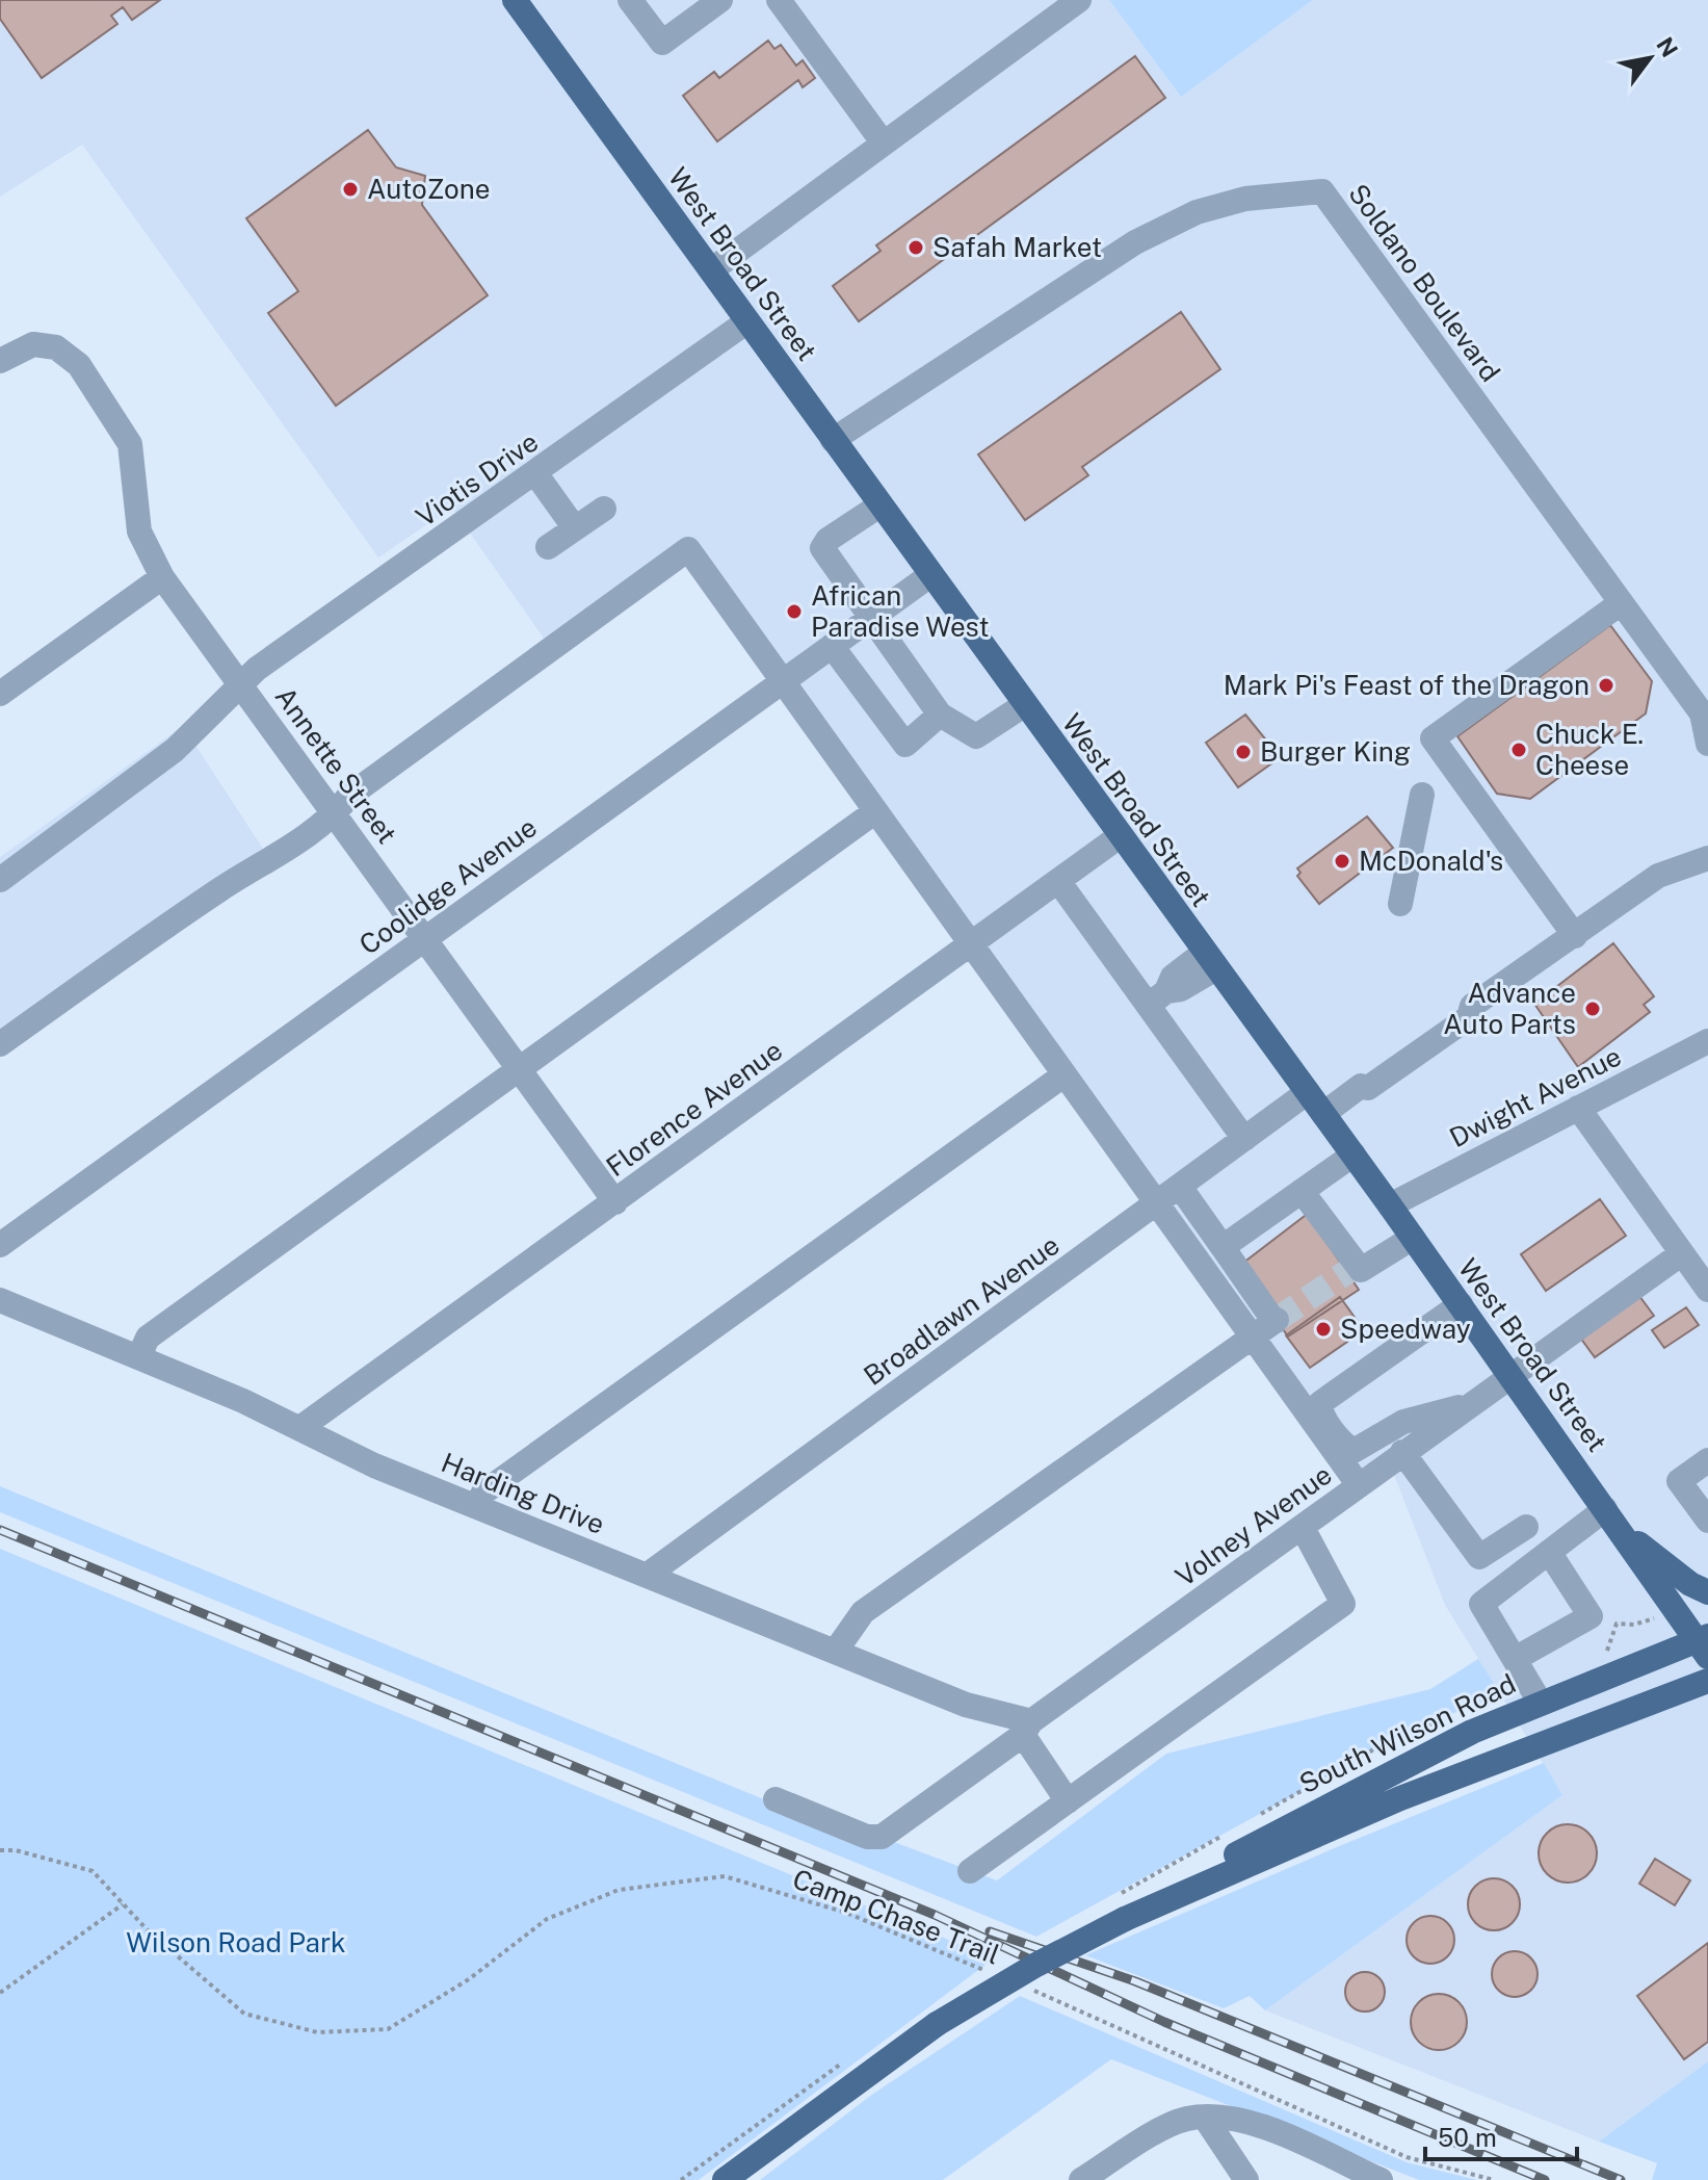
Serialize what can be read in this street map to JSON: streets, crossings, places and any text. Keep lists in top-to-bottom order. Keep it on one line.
{"streets":{"main road":["West Broad Street","South Wilson Road"],"street":["Soldano Boulevard","Viotis Drive","Annette Street","Coolidge Avenue","Dwight Avenue","Florence Avenue","Broadlawn Avenue","Harding Drive","Volney Avenue"],"path":["Camp Chase Trail"]},"crossings":[["West Broad Street","Soldano Boulevard"],["West Broad Street","Viotis Drive"],["West Broad Street","Coolidge Avenue"],["West Broad Street","Dwight Avenue"],["West Broad Street","Florence Avenue"],["West Broad Street","Broadlawn Avenue"],["West Broad Street","Volney Avenue"],["West Broad Street","South Wilson Road"],["Viotis Drive","Annette Street"],["Annette Street","Coolidge Avenue"],["Annette Street","Florence Avenue"],["Florence Avenue","Harding Drive"],["Broadlawn Avenue","Harding Drive"],["Harding Drive","Volney Avenue"]],"parks":["Wilson Road Park"],"places":["AutoZone","Safah Market","African Paradise West","Mark Pi's Feast of the Dragon","Chuck E. Cheese","Burger King","McDonald's","Advance Auto Parts","Speedway"],"scale_bar":"50 m","north":"top right"}
